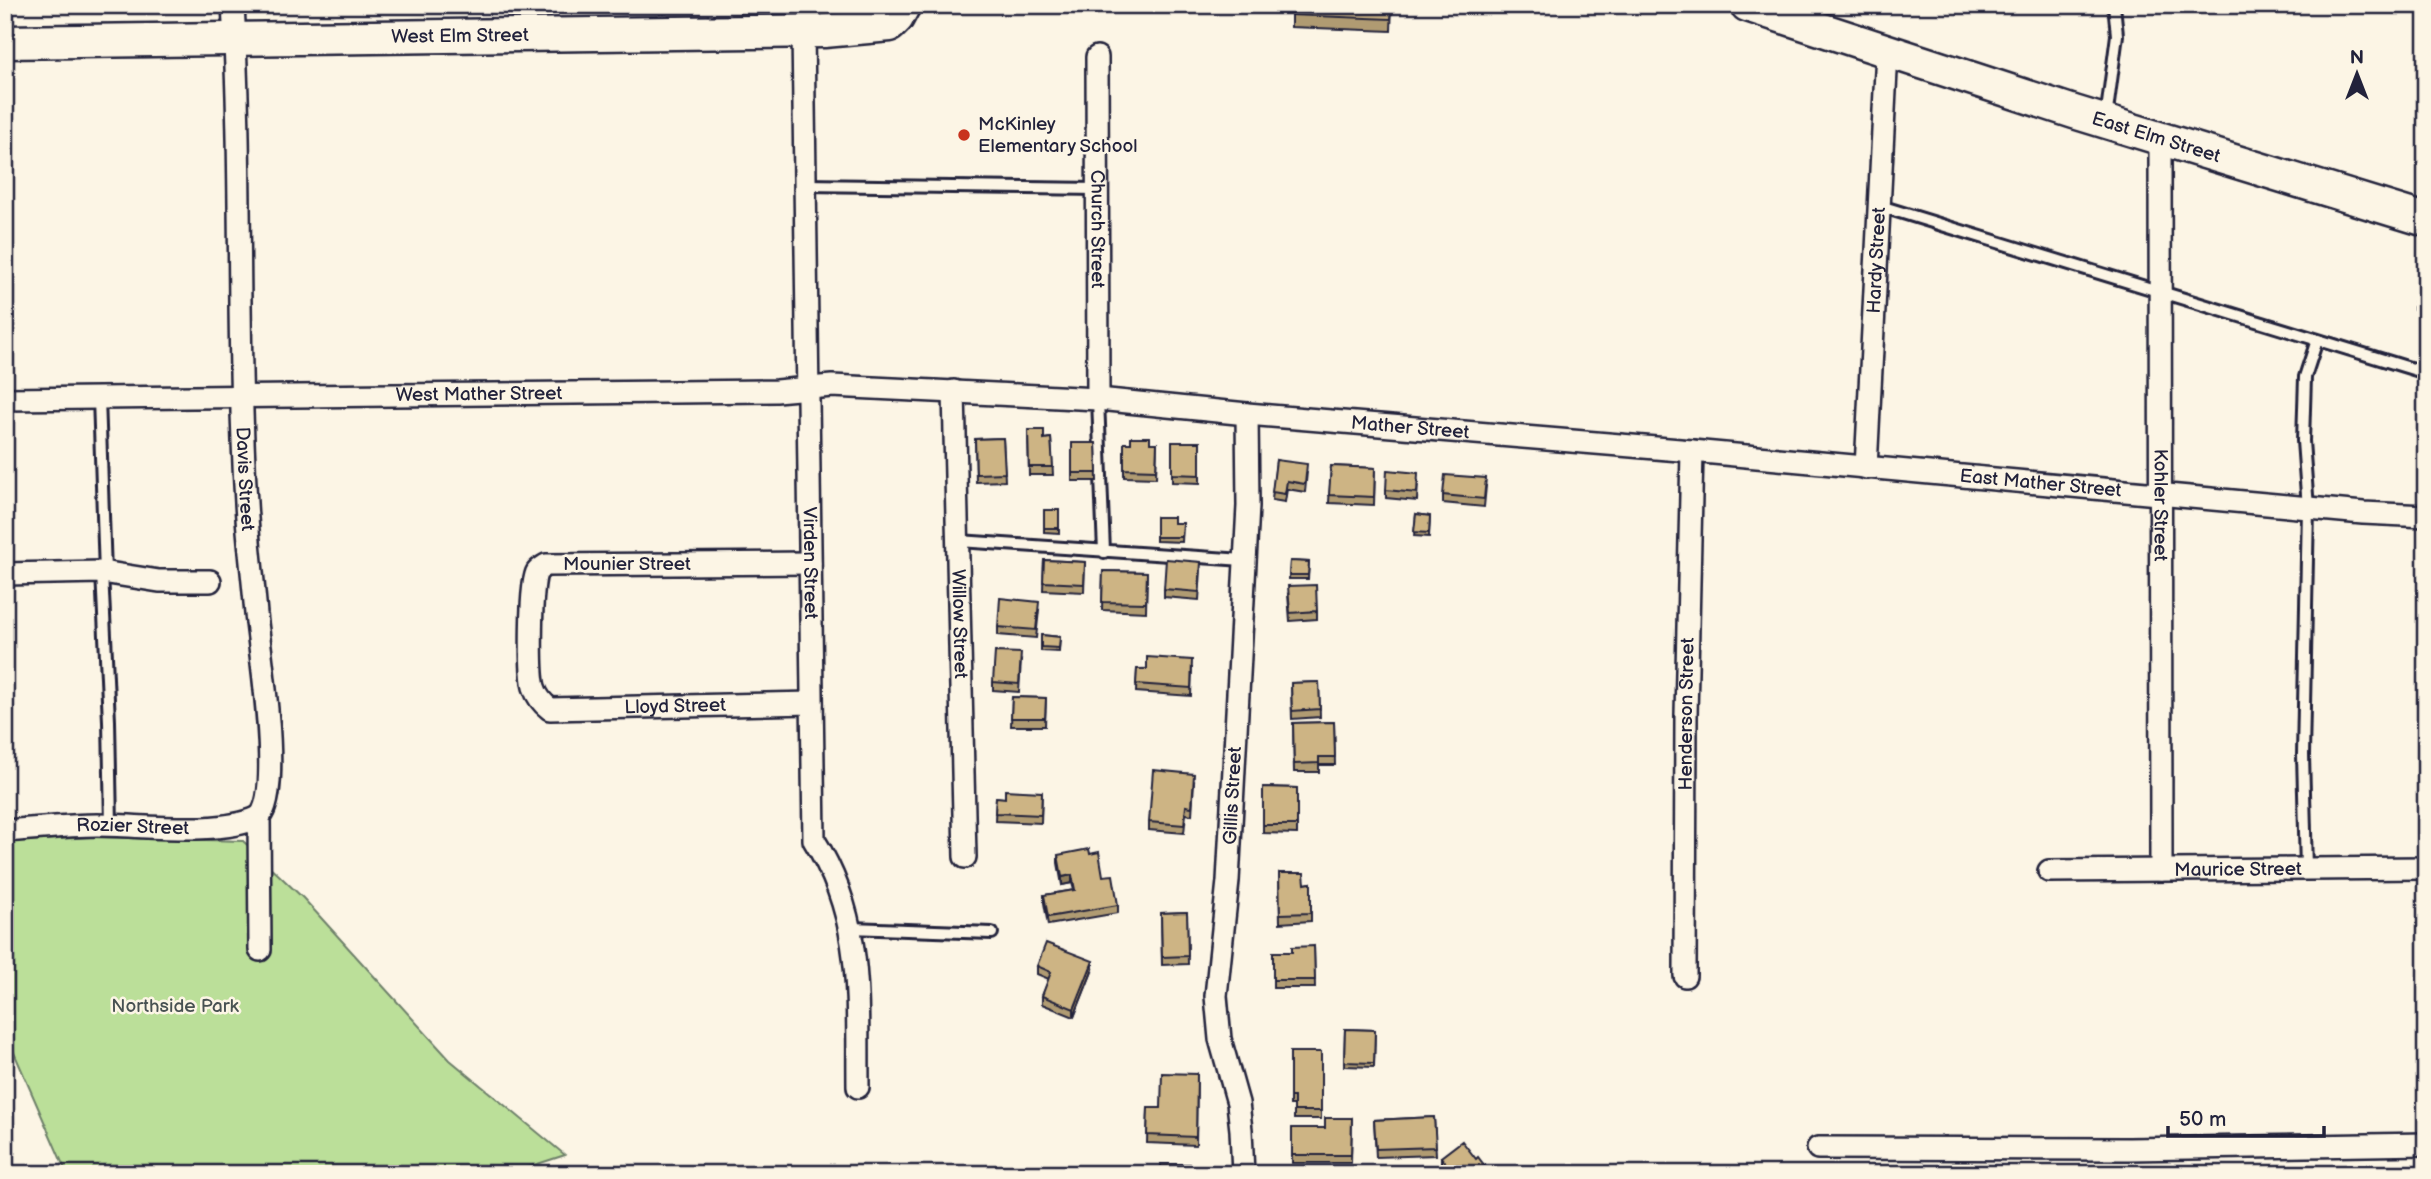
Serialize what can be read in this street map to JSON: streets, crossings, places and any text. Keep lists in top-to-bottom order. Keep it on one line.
{"streets":{"street":["West Elm Street","East Elm Street","Church Street","Hardy Street","West Mather Street","Mather Street","Davis Street","East Mather Street","Kohler Street","Virden Street","Mounier Street","Willow Street","Lloyd Street","Henderson Street","Gillis Street","Rozier Street","Maurice Street"]},"crossings":[["West Elm Street","Davis Street"],["West Elm Street","Virden Street"],["East Elm Street","Hardy Street"],["East Elm Street","Kohler Street"],["Church Street","Mather Street"],["Hardy Street","Mather Street"],["Hardy Street","East Mather Street"],["West Mather Street","Mather Street"],["West Mather Street","Davis Street"],["West Mather Street","Virden Street"],["West Mather Street","Willow Street"],["Mather Street","East Mather Street"],["Mather Street","Willow Street"],["Mather Street","Henderson Street"],["Mather Street","Gillis Street"],["Davis Street","Rozier Street"],["East Mather Street","Kohler Street"],["Kohler Street","Maurice Street"],["Virden Street","Mounier Street"],["Virden Street","Lloyd Street"],["Mounier Street","Lloyd Street"]],"parks":["Northside Park"],"places":["McKinley Elementary School"],"scale_bar":"50 m","north":"top"}
